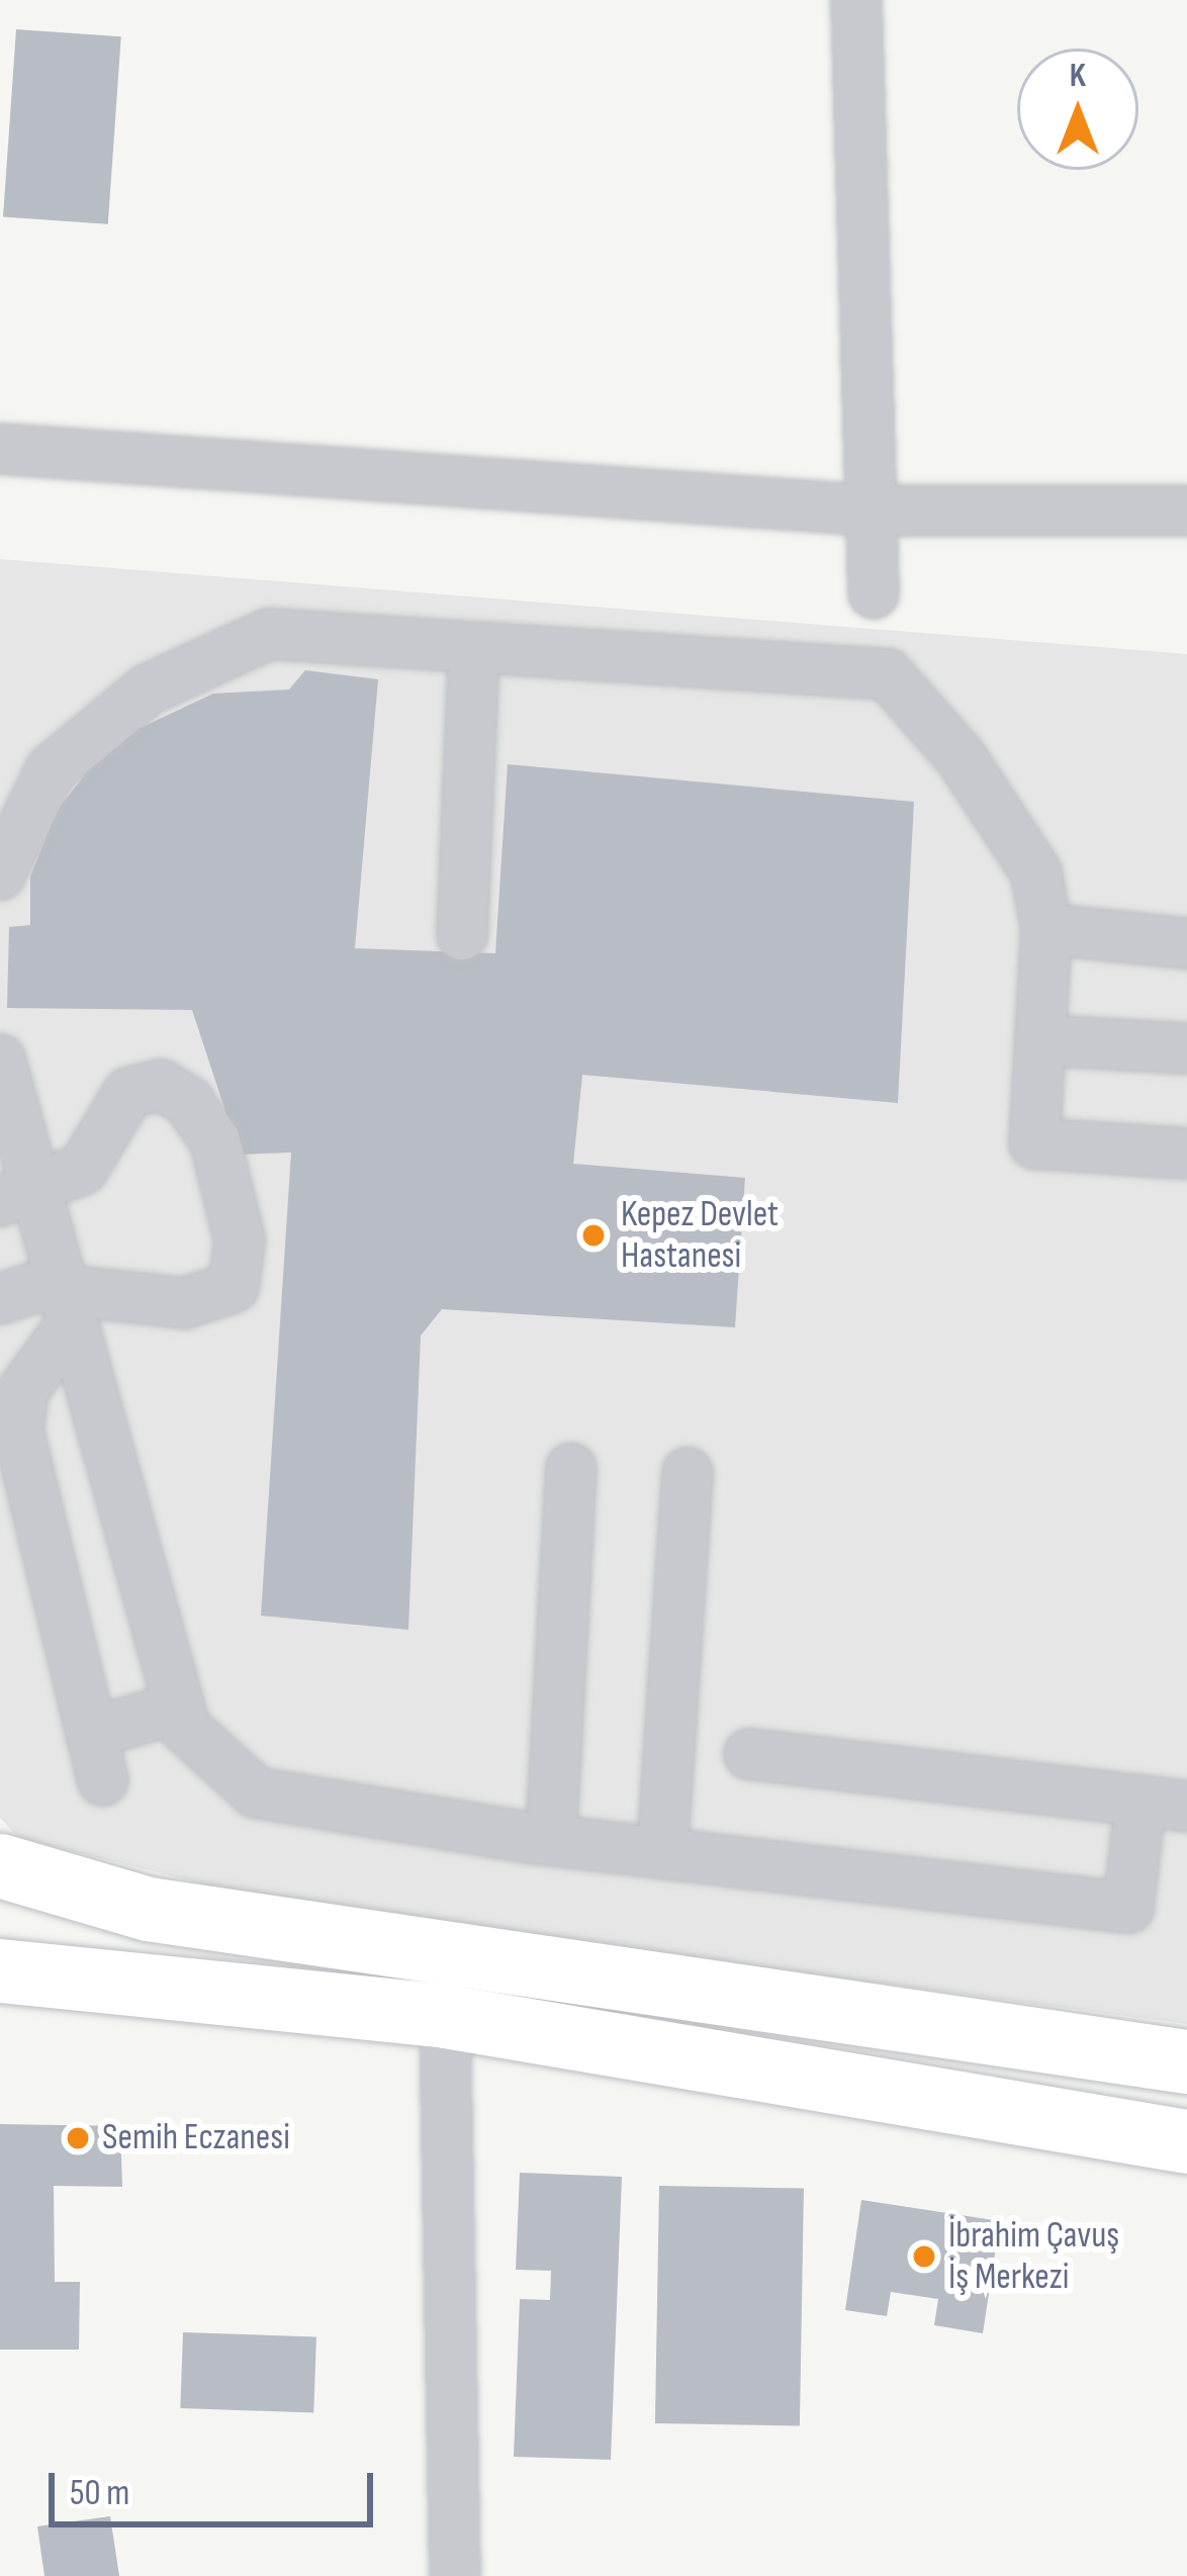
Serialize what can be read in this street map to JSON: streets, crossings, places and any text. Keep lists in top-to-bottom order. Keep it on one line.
{"places":["Kepez Devlet Hastanesi","Semih Eczanesi","İbrahim Çavuş İş Merkezi"],"scale_bar":"50 m","north":"top"}
